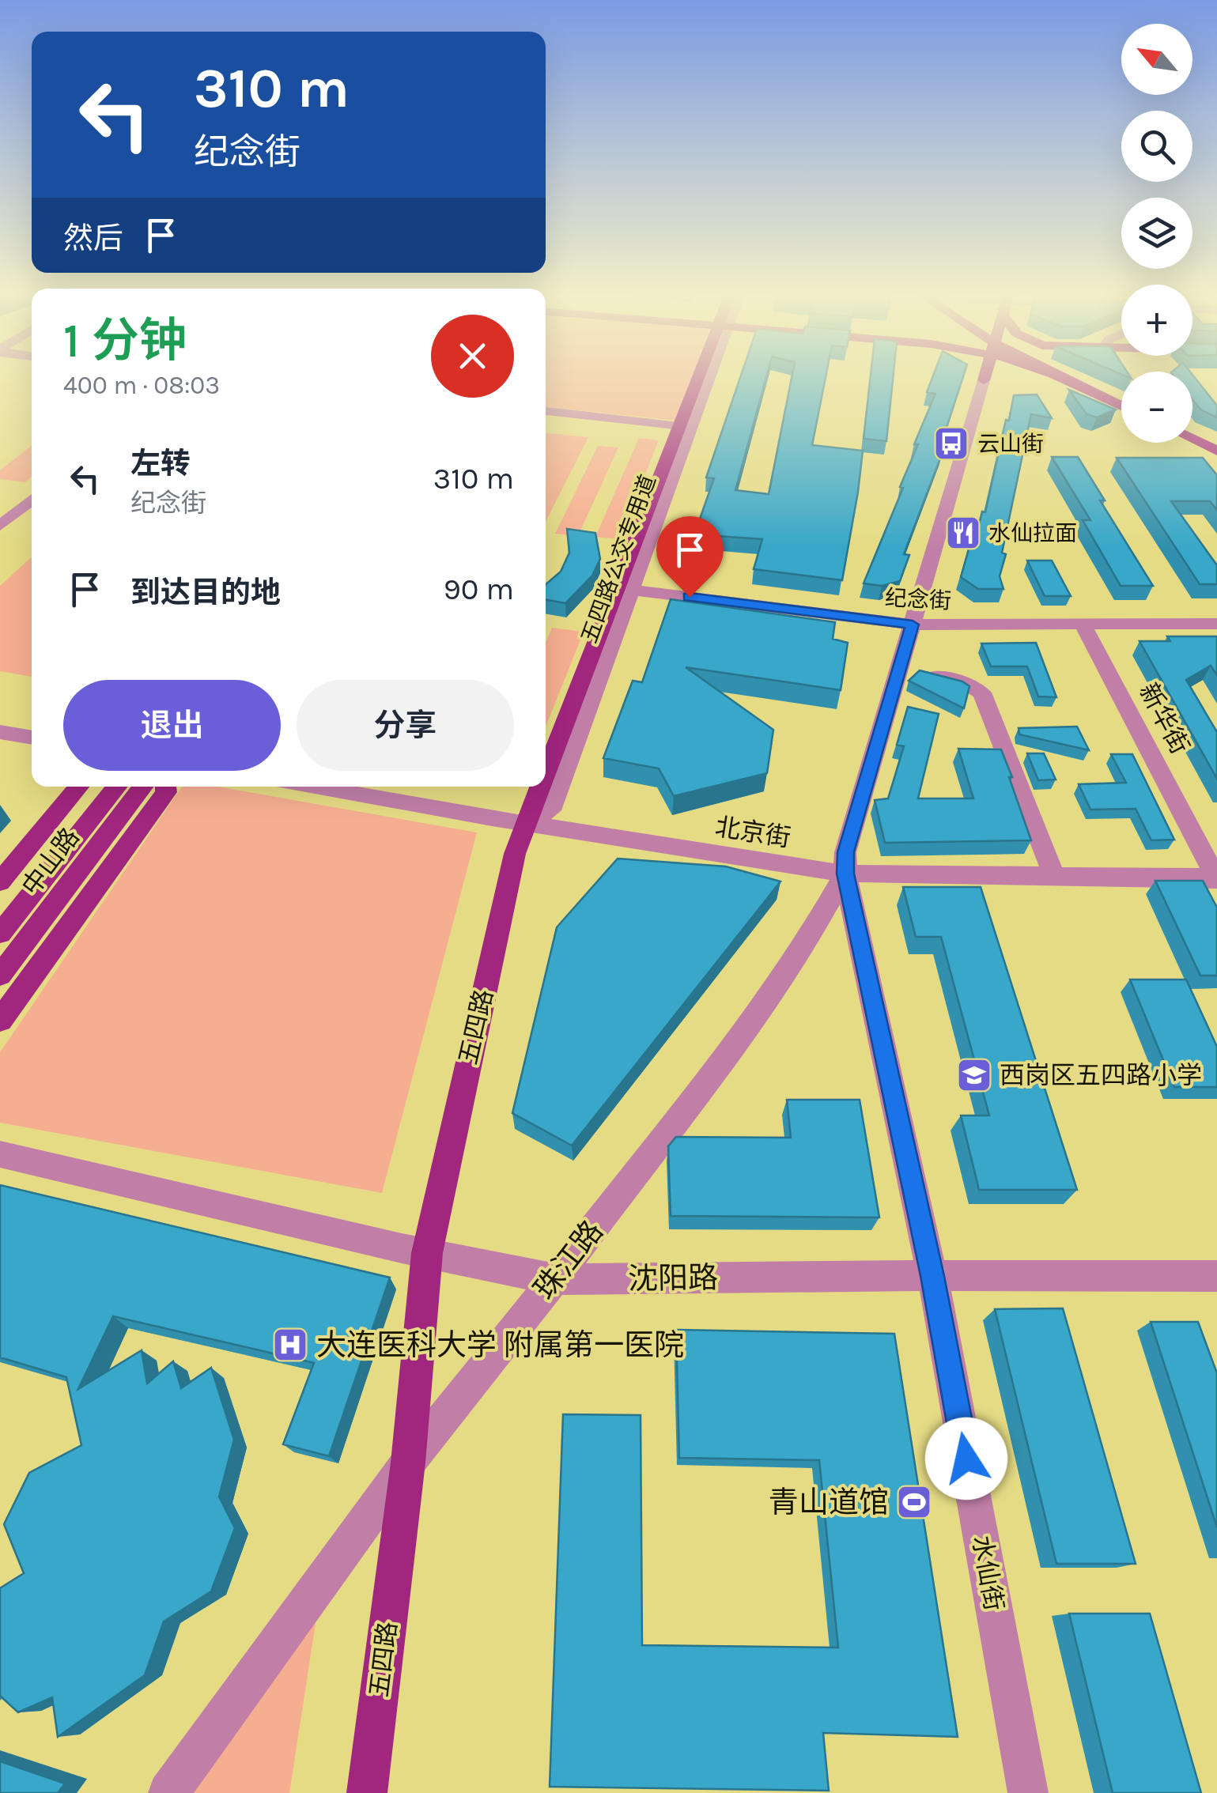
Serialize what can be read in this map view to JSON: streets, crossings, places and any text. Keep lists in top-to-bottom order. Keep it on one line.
{"streets":{"main road":["中山路","五四路"],"street":["五四路公交专用道","纪念街","新华街","北京街","珠江路","沈阳路","水仙街"]},"crossings":[["五四路公交专用道","纪念街"],["五四路公交专用道","五四路"],["纪念街","新华街"],["纪念街","五四路"],["纪念街","水仙街"],["新华街","北京街"],["北京街","五四路"],["北京街","珠江路"],["北京街","水仙街"],["五四路","珠江路"],["五四路","沈阳路"],["珠江路","沈阳路"],["珠江路","水仙街"],["沈阳路","水仙街"]],"places":{"bus stop":["云山街"],"restaurant":["水仙拉面"],"school or university":["西岗区五四路小学"],"hospital":["大连医科大学 附属第一医院"],"sports":["青山道馆"]},"north":"top left","page":{"map_buttons":["+","−"],"turn":["310 m","纪念街"],"then":"然后","heading":["1 分钟","400 m · 08:03"],"list":[{"name":"左转","note":"纪念街","value":"310 m"},{"name":"到达目的地","value":"90 m"}],"buttons":["退出","分享"]}}
